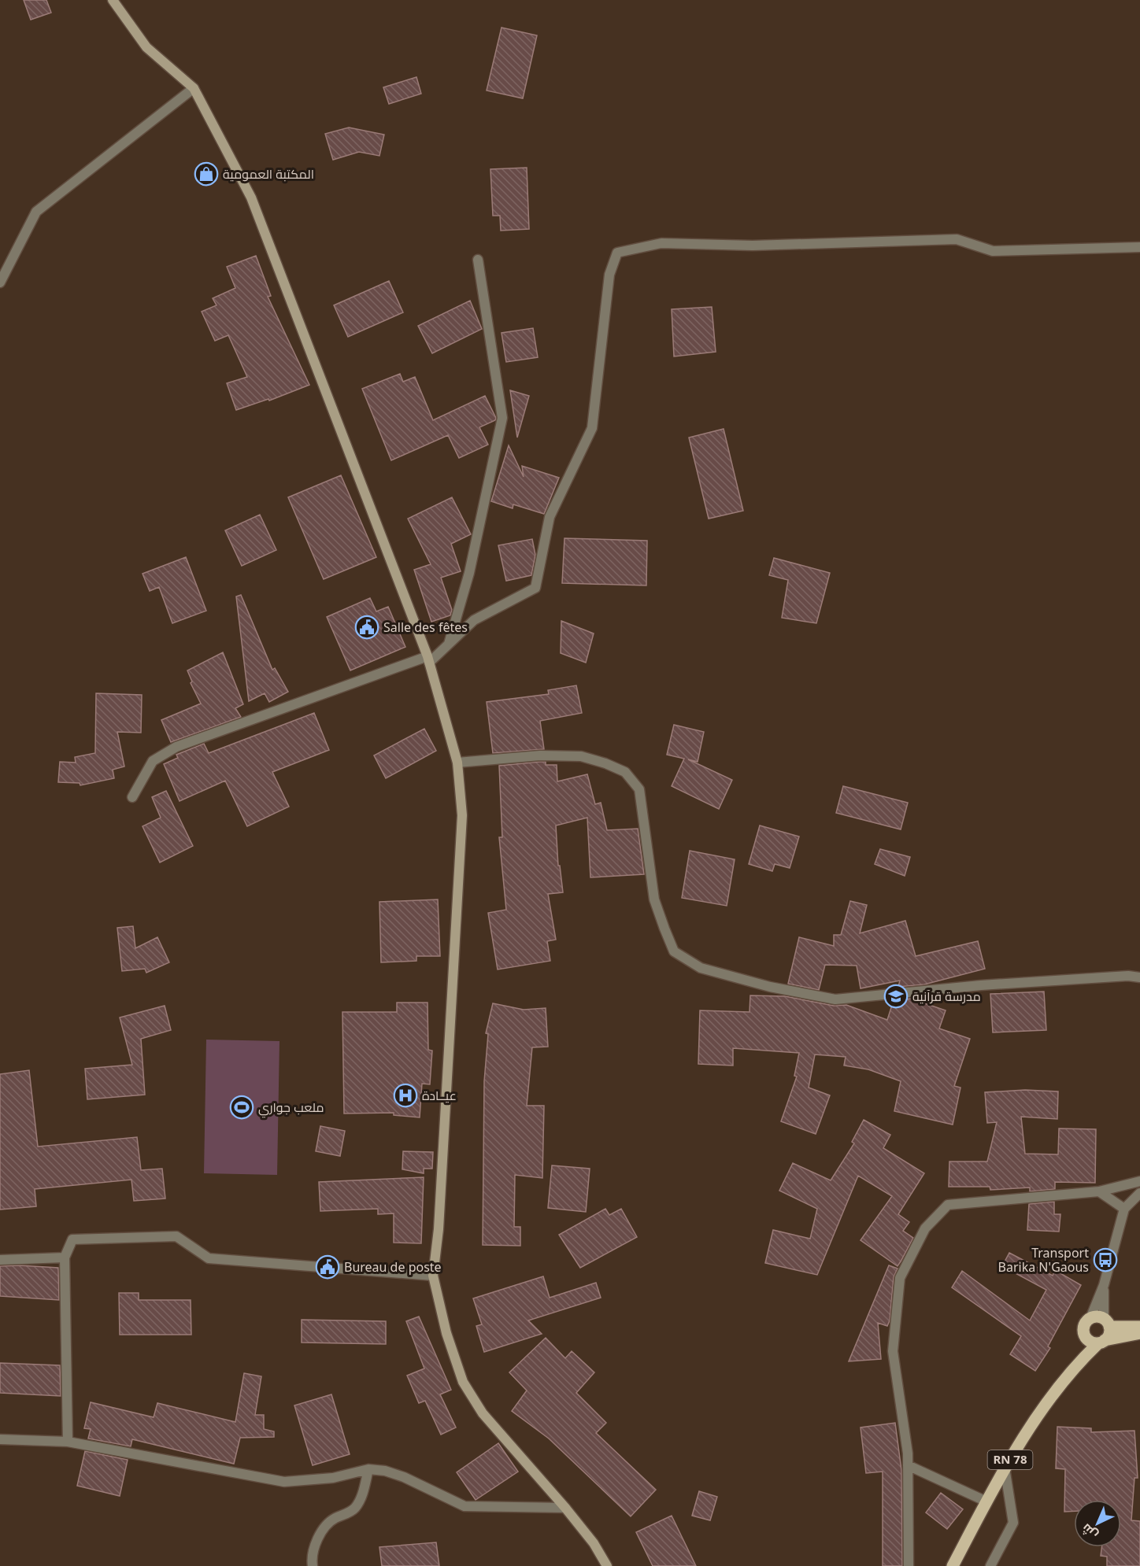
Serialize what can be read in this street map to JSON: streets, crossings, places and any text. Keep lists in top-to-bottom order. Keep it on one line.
{"streets":{"main road":["RN 78"]},"places":{"shop":["المكتبة العمومية"],"public building":["Salle des fêtes","Bureau de poste"],"school or university":["مدرسة قرآنية"],"hospital":["عيــادة"],"sports":["ملعب جواري"],"bus stop":["Transport Barika N'Gaous"]},"north":"bottom left"}
